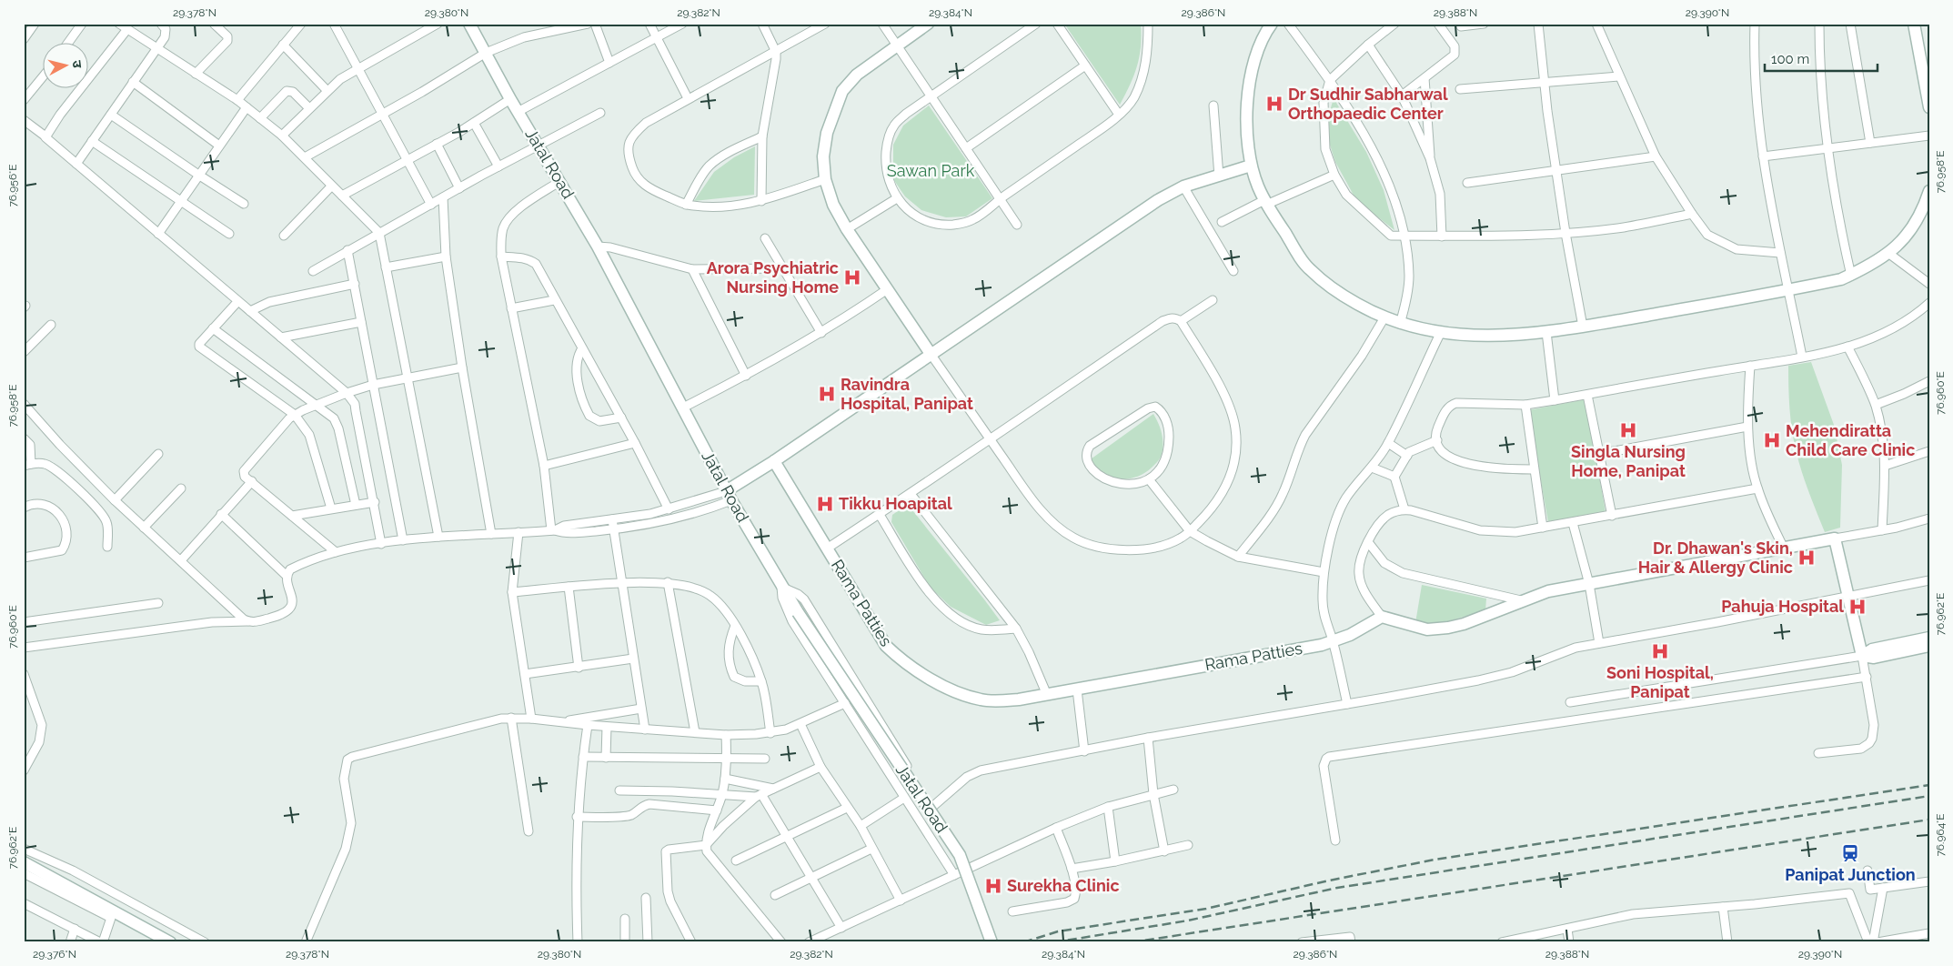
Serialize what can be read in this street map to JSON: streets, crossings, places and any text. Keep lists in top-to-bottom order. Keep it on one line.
{"streets":{"street":["Jatal Road","Rama Patties"]},"parks":["Sawan Park"],"places":{"hospital":["Dr Sudhir Sabharwal Orthopaedic Center","Arora Psychiatric Nursing Home","Ravindra Hospital, Panipat","Singla Nursing Home, Panipat","Mehendiratta Child Care Clinic","Tikku Hoapital","Dr. Dhawan's Skin, Hair & Allergy Clinic","Pahuja Hospital","Soni Hospital, Panipat","Surekha Clinic"],"station":["Panipat Junction"]},"scale_bar":"100 m","north":"right","coordinates":["29.378°N","29.380°N","29.382°N","29.384°N","29.386°N","29.388°N","29.390°N","76.958°E","76.956°E","76.960°E","76.962°E","76.964°E","29.376°N"]}
